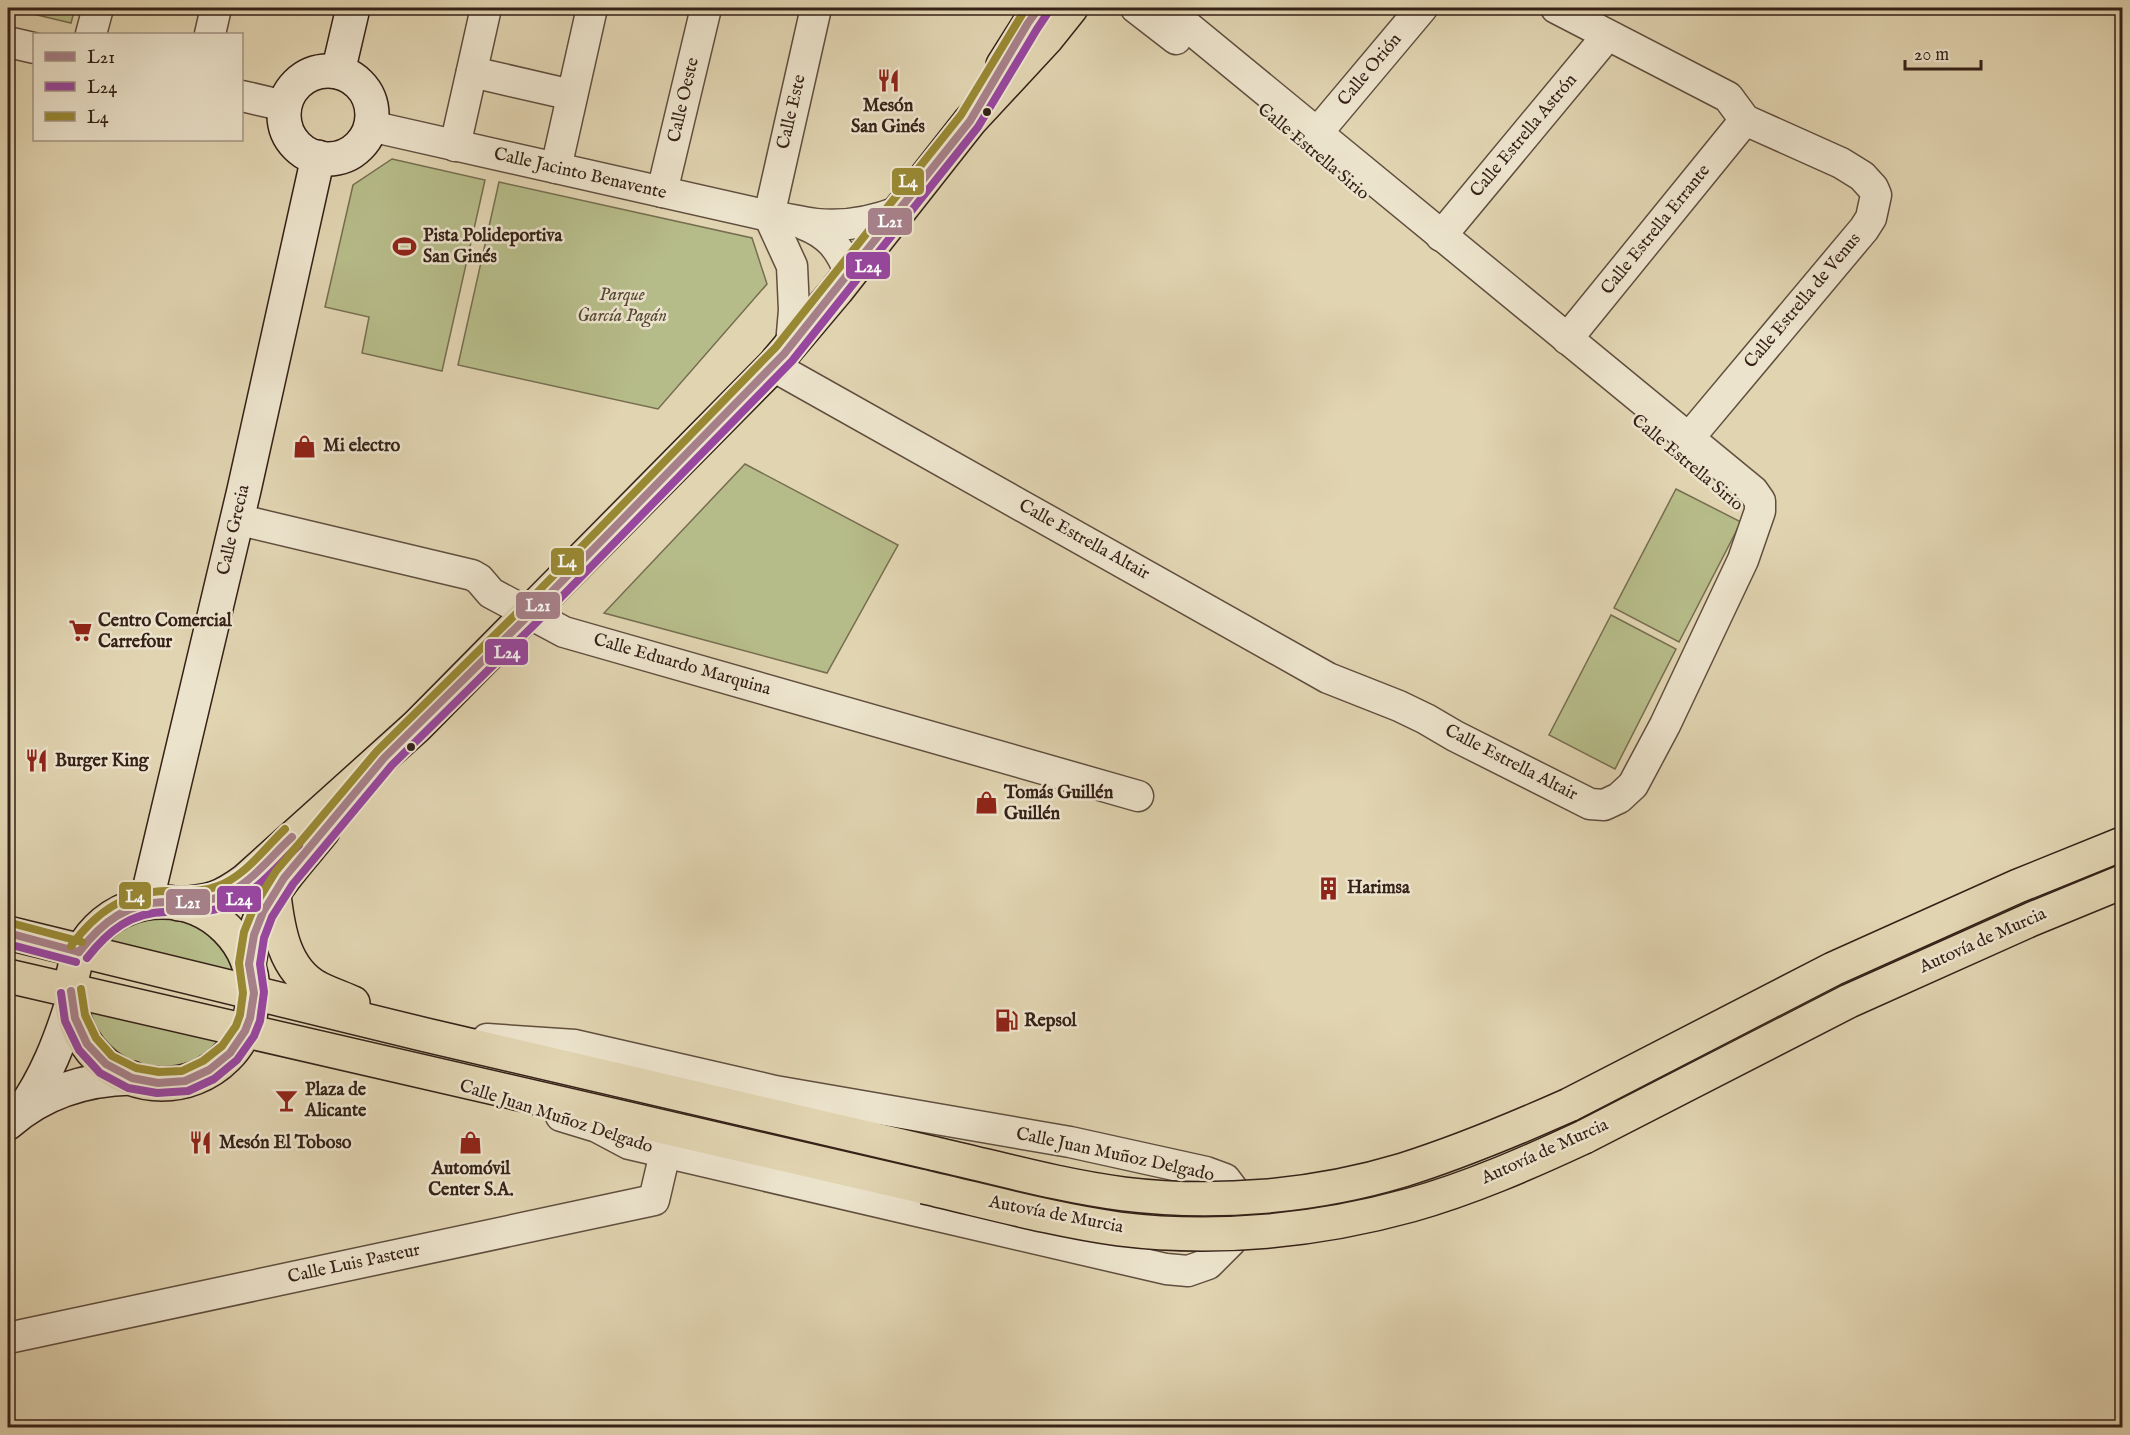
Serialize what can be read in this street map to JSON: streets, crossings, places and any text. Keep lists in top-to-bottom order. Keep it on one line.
{"streets":{"main road":["Autovía de Murcia","Calle Juan Muñoz Delgado"],"street":["Calle Orión","Calle Oeste","Calle Este","Calle Estrella Astrón","Calle Estrella Sirio","Calle Jacinto Benavente","Calle Estrella Errante","Calle Estrella de Venus","Calle Grecia","Calle Estrella Altair","Calle Eduardo Marquina","Calle Luis Pasteur"]},"crossings":[["Calle Orión","Calle Estrella Sirio"],["Calle Oeste","Calle Jacinto Benavente"],["Calle Este","Calle Jacinto Benavente"],["Calle Estrella Astrón","Calle Estrella Sirio"],["Calle Estrella Sirio","Calle Estrella Errante"],["Calle Estrella Sirio","Calle Estrella de Venus"],["Calle Estrella Sirio","Calle Estrella Altair"],["Calle Jacinto Benavente","Calle Grecia"],["Calle Estrella Errante","Calle Estrella de Venus"],["Calle Grecia","Calle Eduardo Marquina"],["Autovía de Murcia","Calle Juan Muñoz Delgado"],["Calle Juan Muñoz Delgado","Calle Luis Pasteur"]],"parks":["Parque García Pagán"],"places":{"restaurant":["Mesón San Ginés","Burger King","Mesón El Toboso"],"sports":["Pista Polideportiva San Ginés"],"shop":["Mi electro","Tomás Guillén Guillén","Automóvil Center S.A."],"supermarket":["Centro Comercial Carrefour"],"building":["Harimsa"],"fuel station":["Repsol"],"bar":["Plaza de Alicante"]},"lines":["transit line L21","transit line L4","transit line L24"],"legend":["L21","L24","L4"],"scale_bar":"20 m"}
